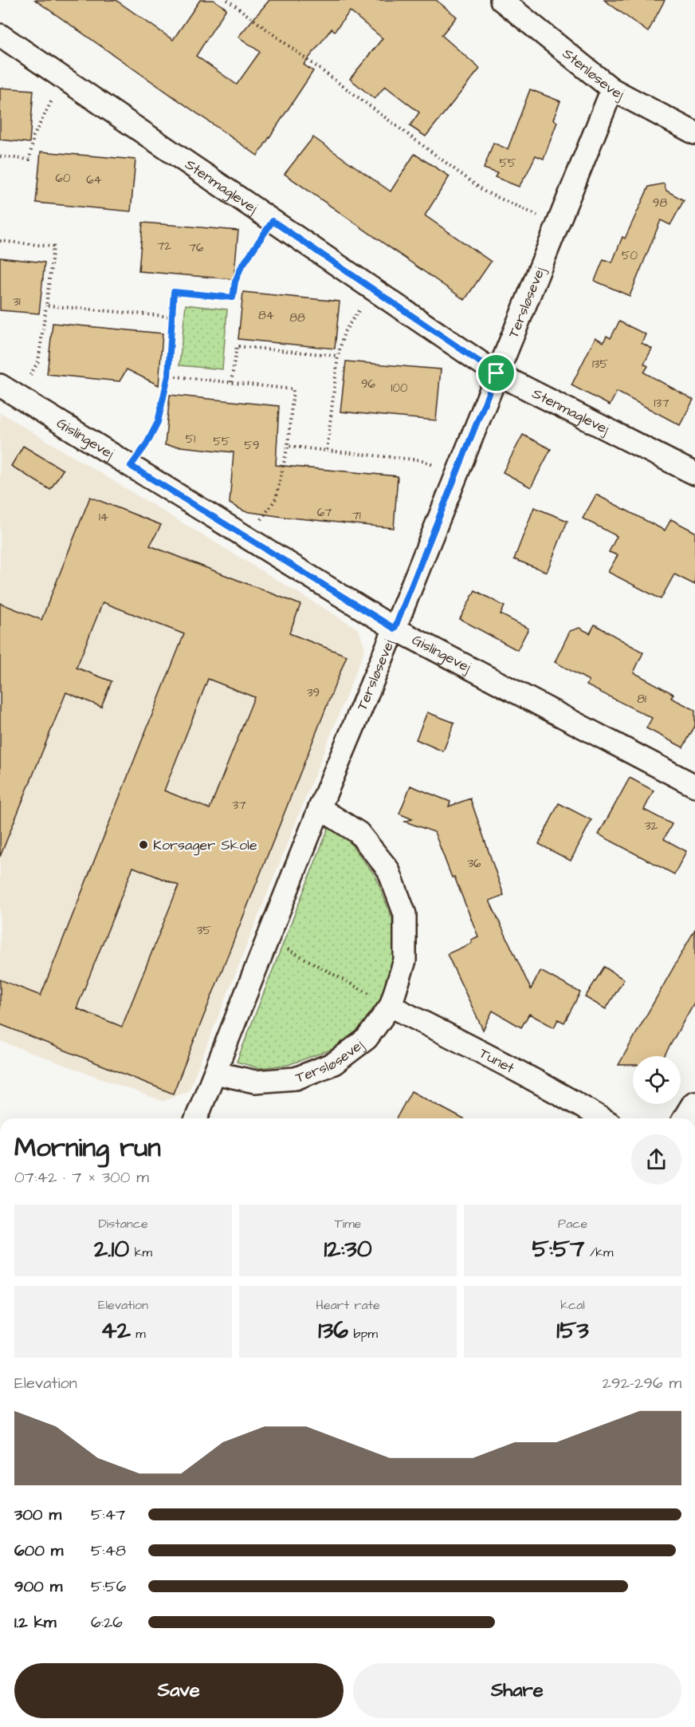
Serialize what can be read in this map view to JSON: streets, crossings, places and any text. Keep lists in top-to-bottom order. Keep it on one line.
{"streets":{"street":["Stenløsevej","Stenmaglevej","Tersløsevej","Gislingevej","Tunet"]},"crossings":[["Stenløsevej","Tersløsevej"],["Stenmaglevej","Tersløsevej"],["Tersløsevej","Gislingevej"],["Tersløsevej","Tunet"]],"places":["Korsager Skole"],"house_numbers":["55","60","64","98","72","76","50","31","84","88","135","96","100","137","51","55","59","67","71","14","39","81","37","32","36","35"],"page":{"heading":["Morning run","07:42 · 7 × 300 m"],"stats":[["Distance","2.10 km"],["Time","12:30"],["Pace","5:57 /km"],["Elevation","42 m"],["Heart rate","136 bpm"],["kcal","153"]],"chart":["Elevation","292–296 m"],"list":[{"name":"300 m","note":"5:47"},{"name":"600 m","note":"5:48"},{"name":"900 m","note":"5:56"},{"name":"1.2 km","note":"6:26"}],"buttons":["Save","Share"]}}
